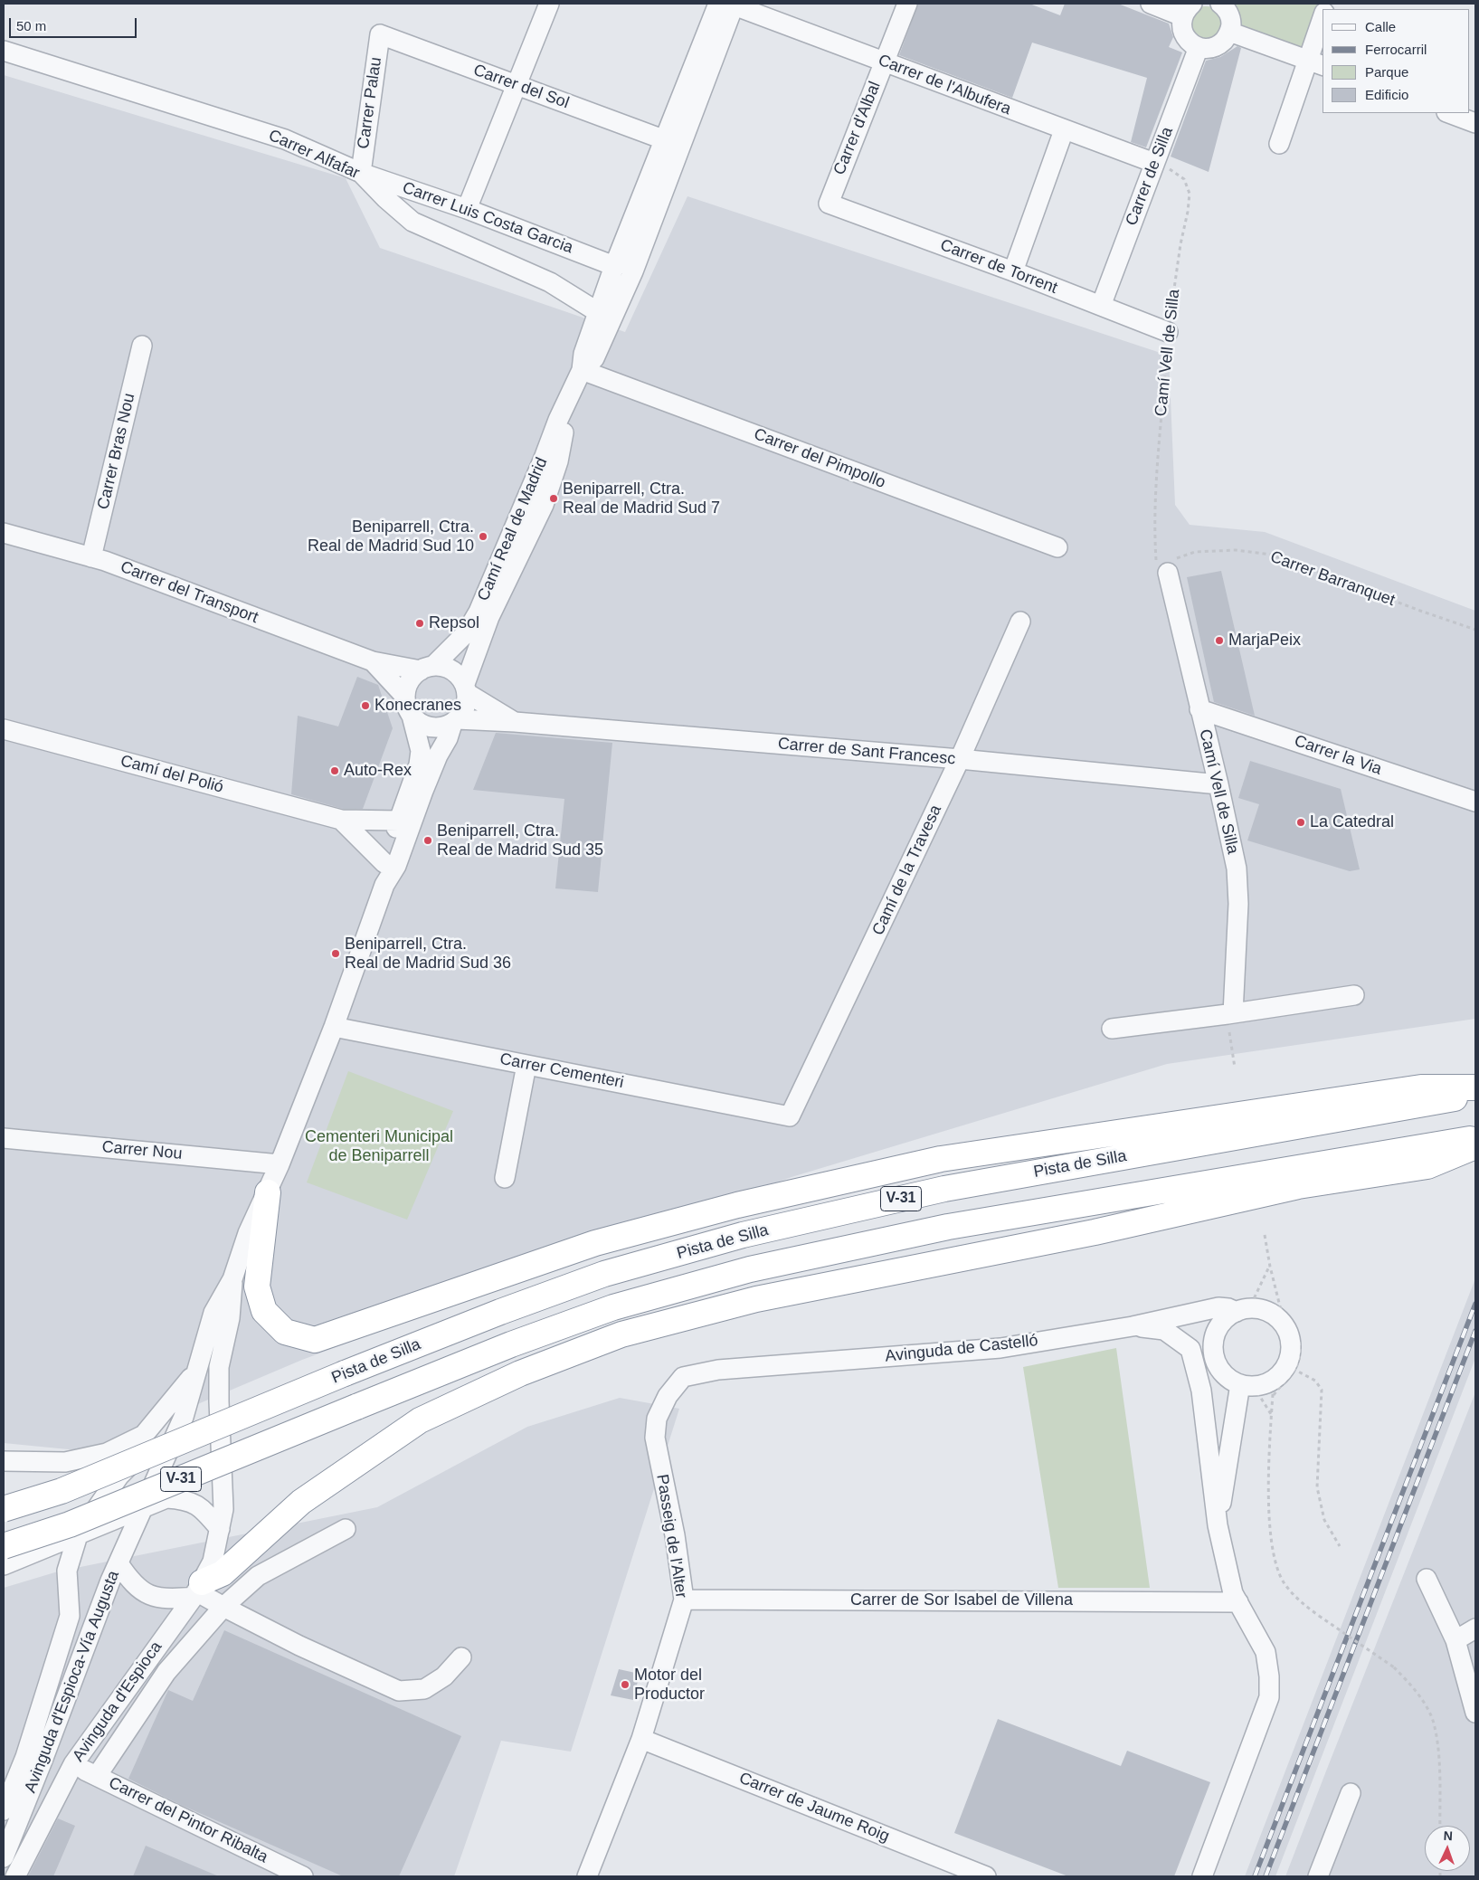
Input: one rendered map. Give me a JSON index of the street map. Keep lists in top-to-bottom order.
{
  "streets": {
    "highway": ["Pista de Silla", "V-31"],
    "street": [
      "Carrer de l'Albufera",
      "Carrer del Sol",
      "Carrer Palau",
      "Carrer d'Albal",
      "Carrer Alfafar",
      "Carrer de Silla",
      "Carrer Luis Costa Garcia",
      "Carrer de Torrent",
      "Camí Vell de Silla",
      "Carrer Bras Nou",
      "Carrer del Pimpollo",
      "Camí Real de Madrid",
      "Carrer del Transport",
      "Carrer de Sant Francesc",
      "Carrer la Via",
      "Camí del Polió",
      "Camí de la Travesa",
      "Carrer Cementeri",
      "Carrer Nou",
      "Avinguda de Castelló",
      "Passeig de l'Alter",
      "Carrer de Sor Isabel de Villena",
      "Avinguda d'Espioca-Vía Augusta",
      "Avinguda d'Espioca",
      "Carrer de Jaume Roig",
      "Carrer del Pintor Ribalta"
    ],
    "path": ["Carrer Barranquet"]
  },
  "crossings": [
    ["Carrer de l'Albufera", "Carrer d'Albal"],
    ["Carrer de l'Albufera", "Carrer de Silla"],
    ["Carrer de l'Albufera", "Camí Vell de Silla"],
    ["Carrer del Sol", "Carrer Palau"],
    ["Carrer Palau", "Carrer Alfafar"],
    ["Carrer Palau", "Carrer Luis Costa Garcia"],
    ["Carrer d'Albal", "Carrer de Torrent"],
    ["Carrer Alfafar", "Carrer Luis Costa Garcia"],
    ["Carrer Alfafar", "Camí Real de Madrid"],
    ["Carrer de Silla", "Carrer de Torrent"],
    ["Carrer de Silla", "Camí Vell de Silla"],
    ["Carrer de Torrent", "Camí Vell de Silla"],
    ["Camí Vell de Silla", "Carrer Barranquet"],
    ["Camí Vell de Silla", "Carrer de Sant Francesc"],
    ["Camí Vell de Silla", "Carrer la Via"],
    ["Carrer Bras Nou", "Carrer del Transport"],
    ["Carrer del Pimpollo", "Camí Real de Madrid"],
    ["Camí Real de Madrid", "Carrer del Transport"],
    ["Camí Real de Madrid", "Carrer de Sant Francesc"],
    ["Carrer del Transport", "Carrer de Sant Francesc"],
    ["Carrer de Sant Francesc", "Camí de la Travesa"],
    ["Camí de la Travesa", "Carrer Cementeri"],
    ["Avinguda de Castelló", "Passeig de l'Alter"],
    ["Passeig de l'Alter", "Carrer de Sor Isabel de Villena"],
    ["Passeig de l'Alter", "Carrer de Jaume Roig"],
    ["Avinguda d'Espioca-Vía Augusta", "Avinguda d'Espioca"],
    ["Avinguda d'Espioca", "Carrer del Pintor Ribalta"]
  ],
  "parks": ["Cementeri Municipal de Beniparrell"],
  "places": [
    "Beniparrell, Ctra. Real de Madrid Sud 7",
    "Beniparrell, Ctra. Real de Madrid Sud 10",
    "Repsol",
    "MarjaPeix",
    "Konecranes",
    "Auto-Rex",
    "La Catedral",
    "Beniparrell, Ctra. Real de Madrid Sud 35",
    "Beniparrell, Ctra. Real de Madrid Sud 36",
    "Motor del Productor"
  ],
  "legend": [
    "Calle",
    "Ferrocarril",
    "Parque",
    "Edificio"
  ],
  "scale_bar": "50 m",
  "north": "top"
}
